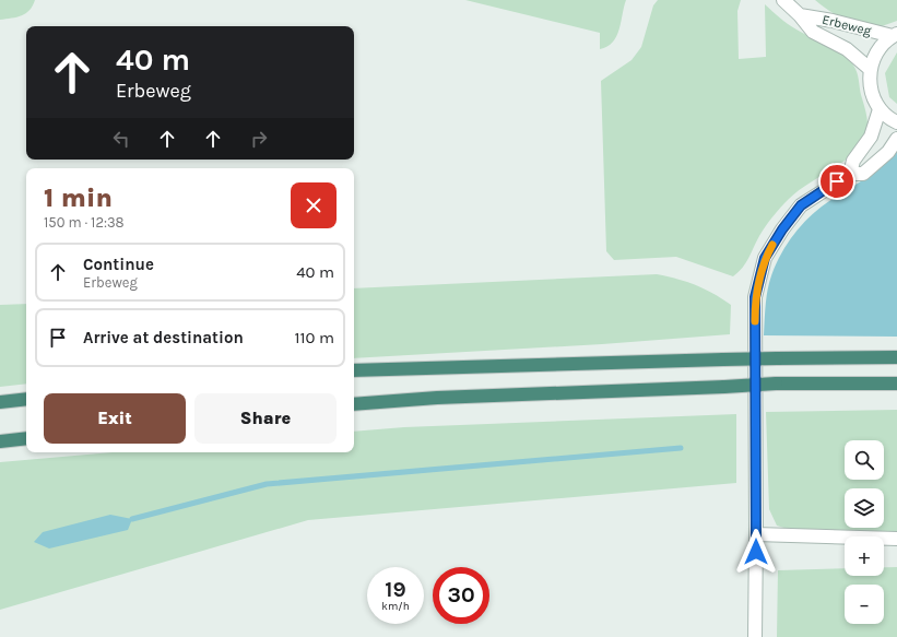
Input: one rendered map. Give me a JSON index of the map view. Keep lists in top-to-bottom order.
{
  "streets": {
    "street": ["Erbeweg"]
  },
  "page": {
    "turn": ["40 m", "Erbeweg"],
    "heading": ["1 min", "150 m · 12:38"],
    "list": [
      {
        "name": "Continue",
        "note": "Erbeweg",
        "value": "40 m"
      },
      {
        "name": "Arrive at destination",
        "value": "110 m"
      }
    ],
    "buttons": ["Exit", "Share"],
    "map_buttons": ["+", "−"],
    "speed": "19 km/h",
    "limit": "30"
  }
}
